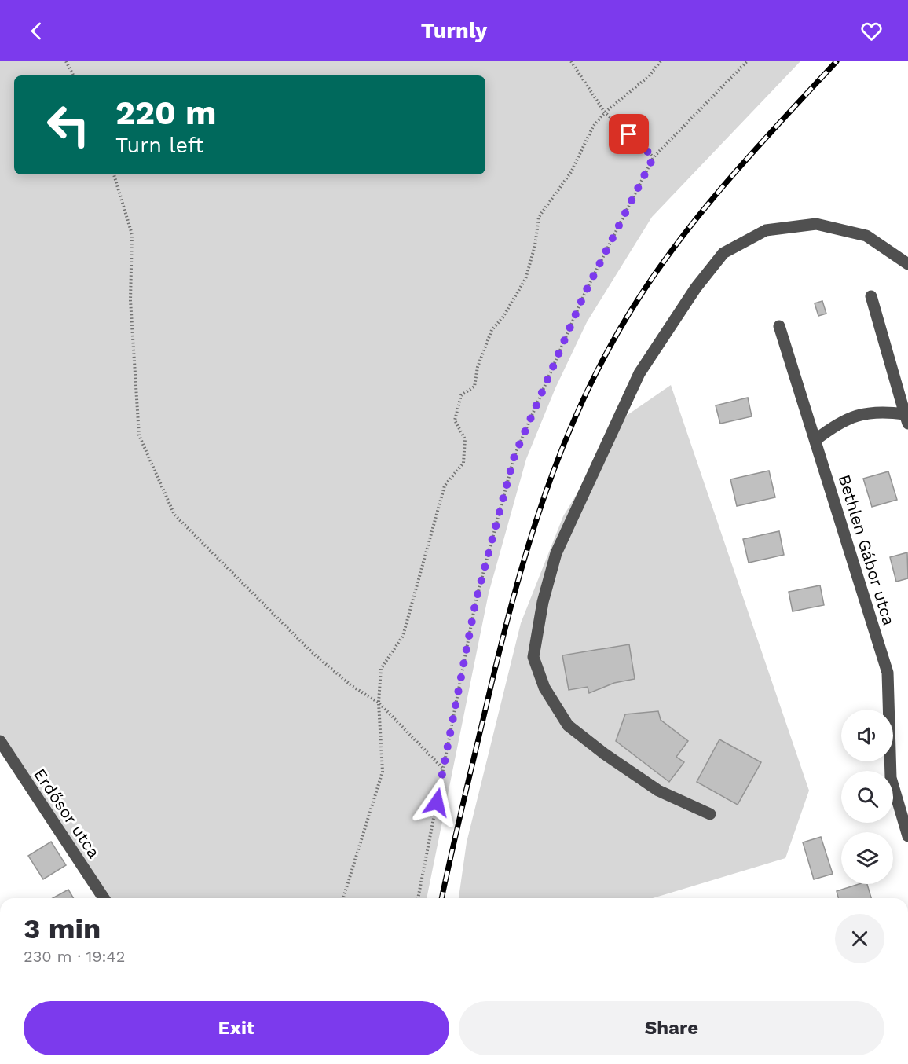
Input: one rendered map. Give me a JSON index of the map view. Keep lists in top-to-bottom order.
{
  "streets": {
    "street": ["Bethlen Gábor utca", "Erdősor utca"]
  },
  "page": {
    "header": "Turnly",
    "turn": ["220 m", "Turn left"],
    "heading": ["3 min", "230 m · 19:42"],
    "buttons": ["Exit", "Share"]
  }
}
